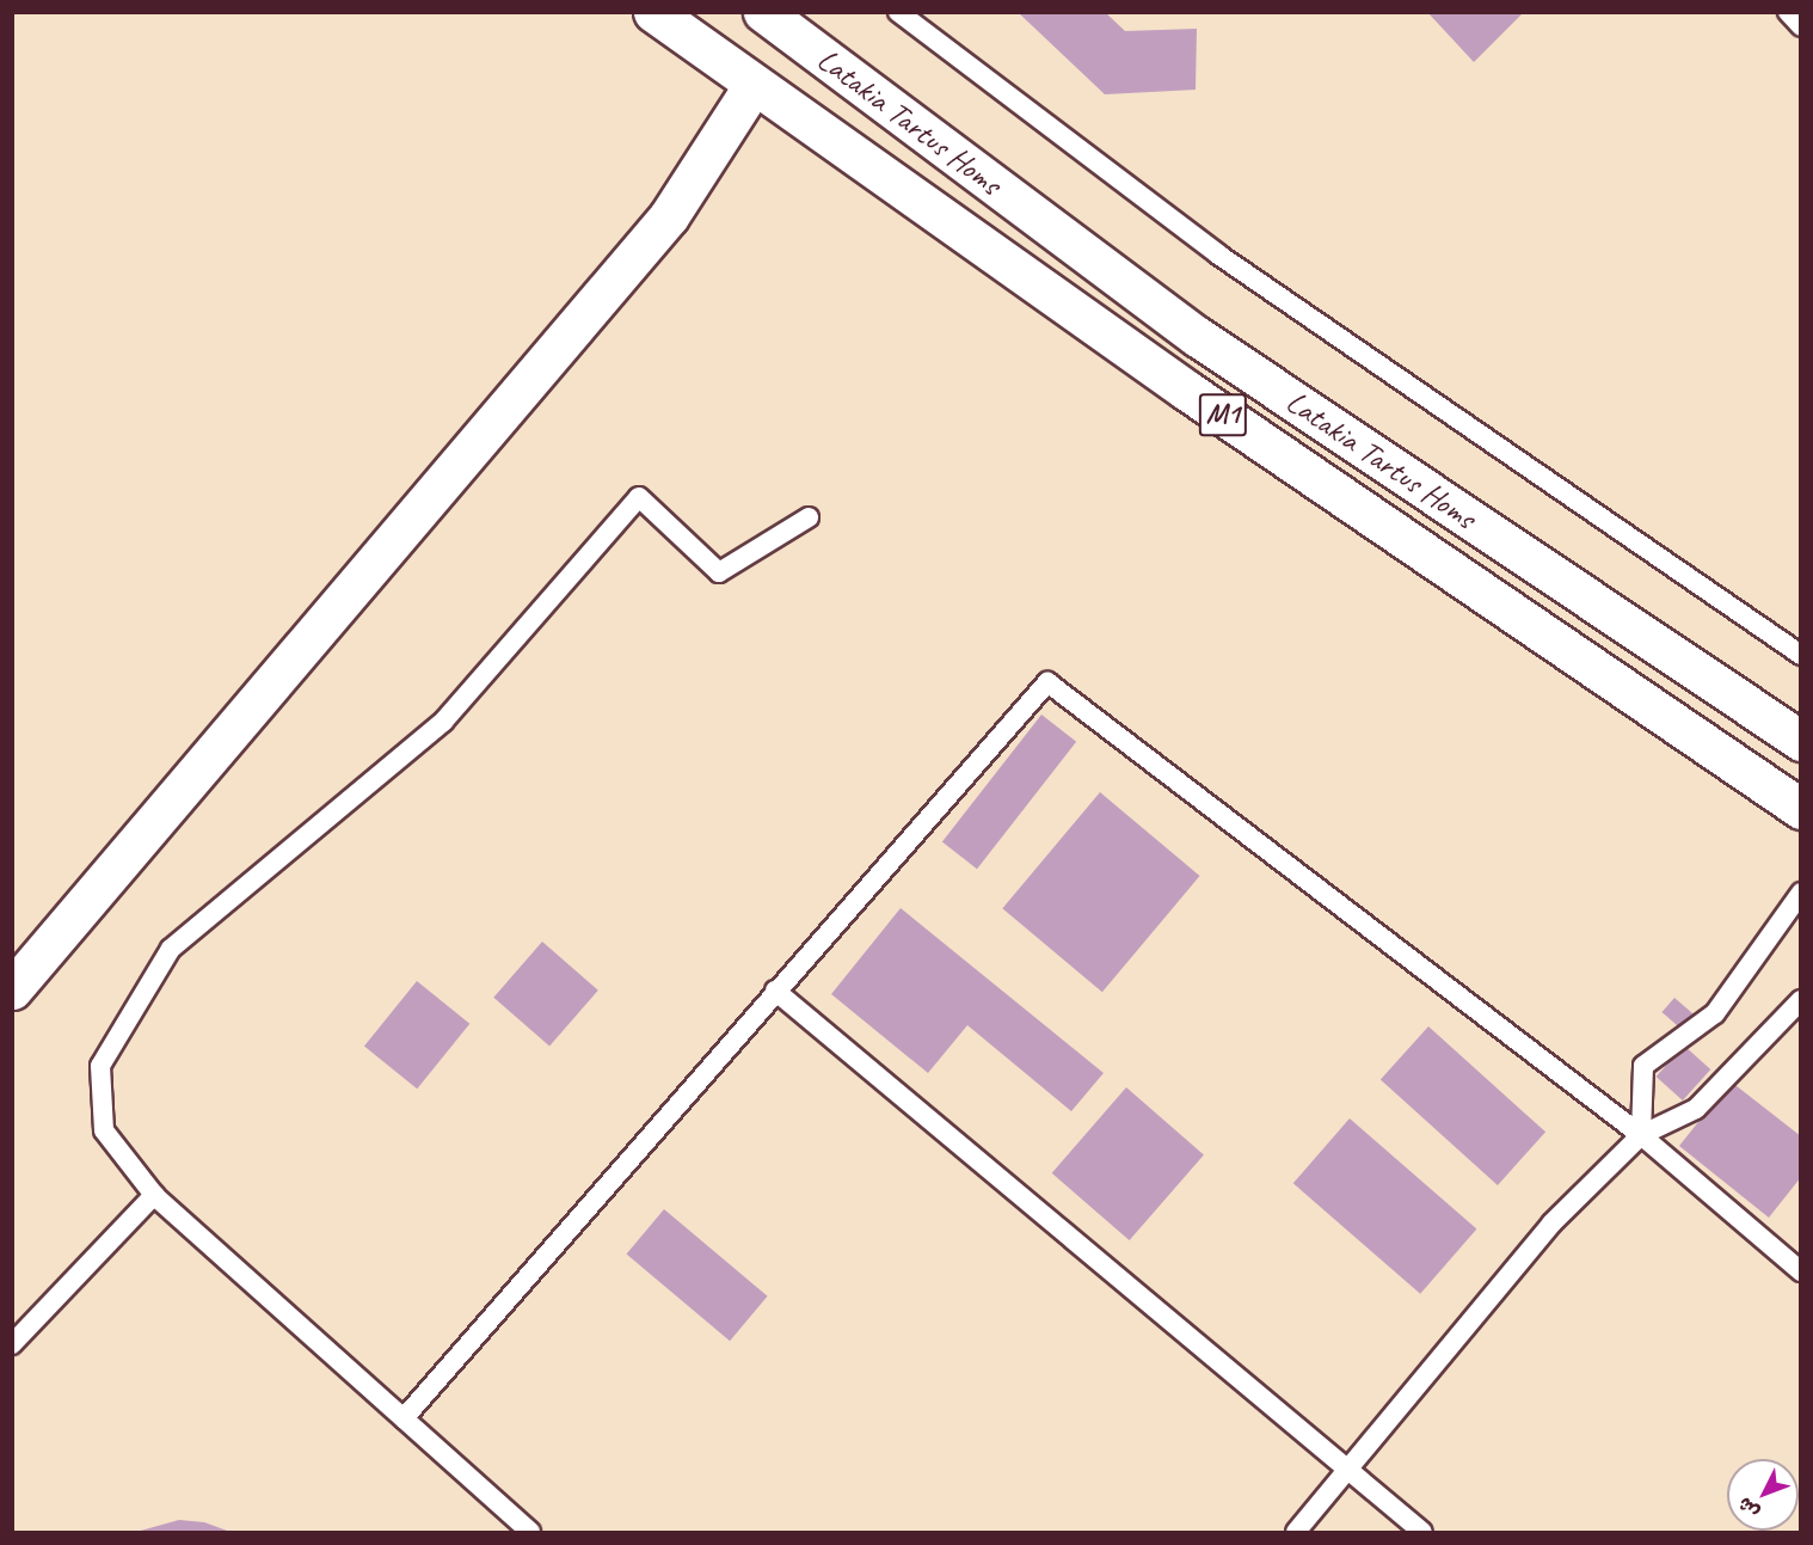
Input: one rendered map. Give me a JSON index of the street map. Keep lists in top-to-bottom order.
{
  "streets": {
    "main road": ["Latakia Tartus Homs", "M1"]
  },
  "north": "bottom left"
}
